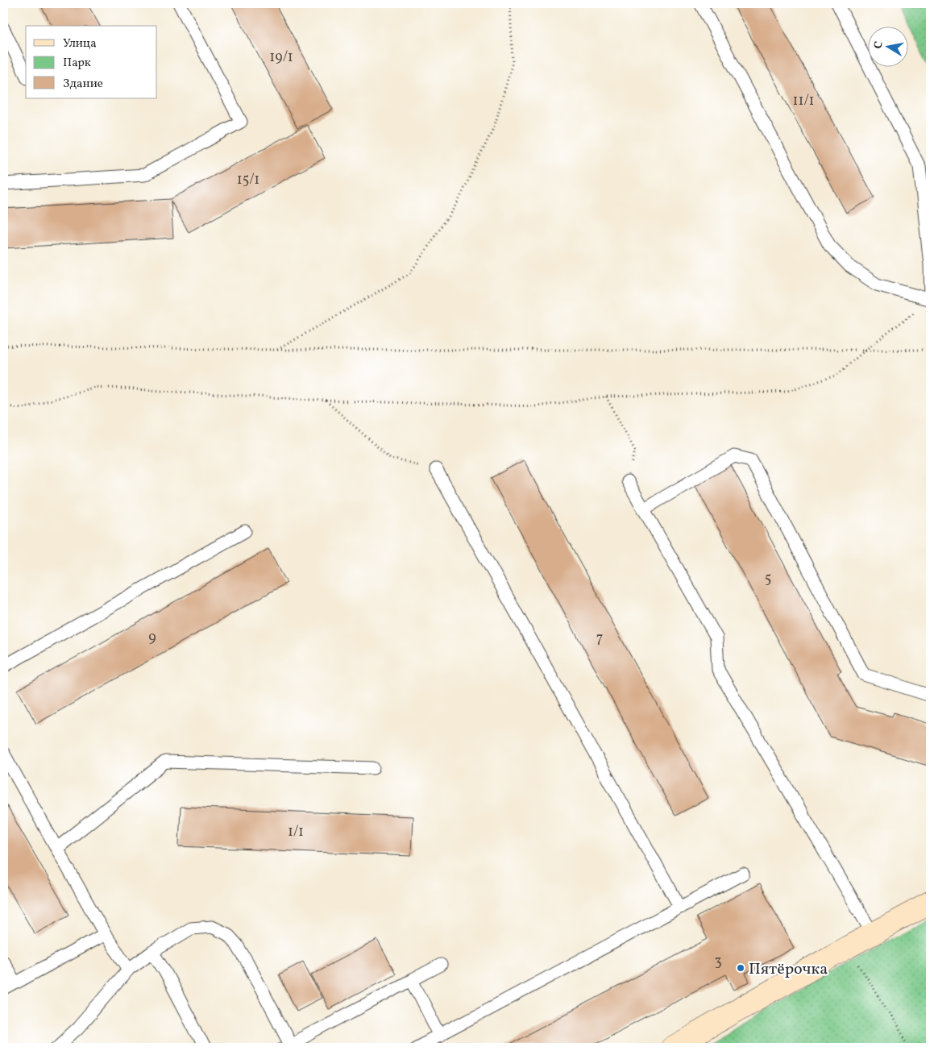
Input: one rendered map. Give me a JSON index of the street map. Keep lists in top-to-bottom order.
{
  "places": ["Пятёрочка"],
  "house_numbers": [
    "19/1",
    "11/1",
    "15/1",
    "5",
    "9",
    "7",
    "1/1",
    "3"
  ],
  "legend": ["Улица", "Парк", "Здание"],
  "north": "left"
}
